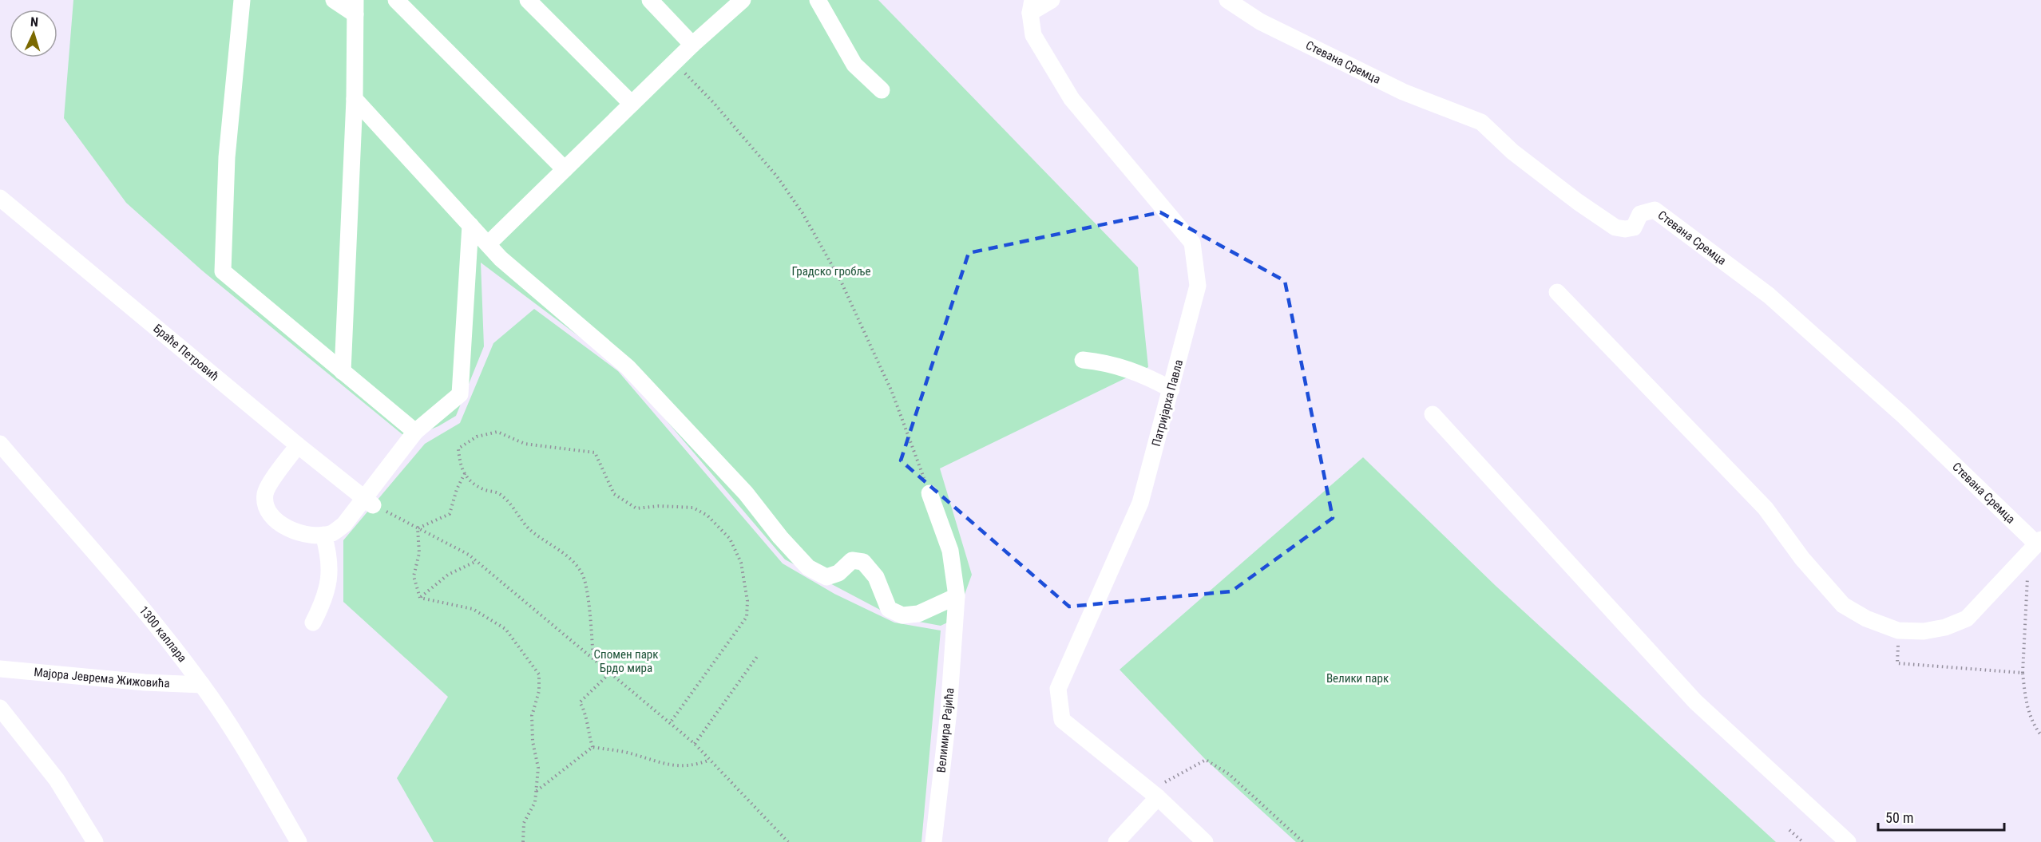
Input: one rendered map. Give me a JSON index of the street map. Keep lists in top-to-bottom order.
{
  "streets": {
    "street": [
      "Стевана Сремца",
      "Браће Петровић",
      "Патријарха Павла",
      "1300 каплара",
      "Мајора Јеврема Жижовића",
      "Велимира Рајића"
    ]
  },
  "crossings": [
    ["1300 каплара", "Мајора Јеврема Жижовића"]
  ],
  "parks": ["Градско гробље", "Спомен парк Брдо мира", "Велики парк"],
  "scale_bar": "50 m",
  "north": "top"
}
